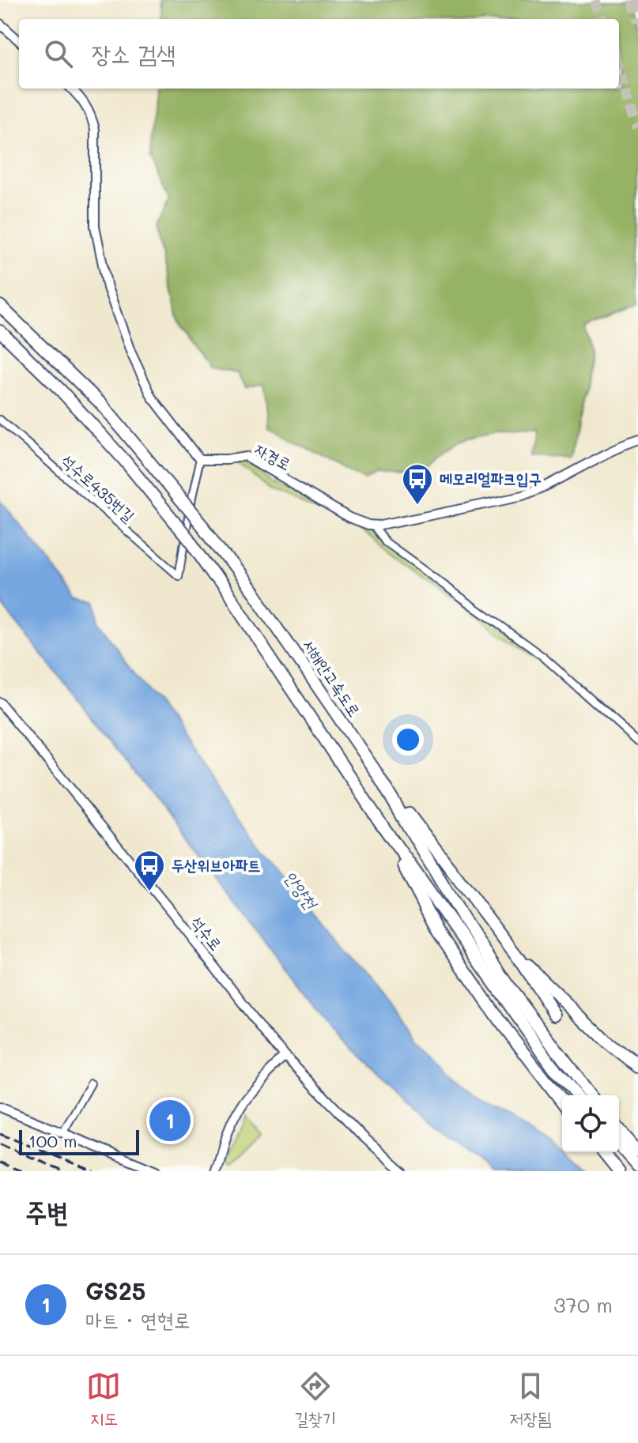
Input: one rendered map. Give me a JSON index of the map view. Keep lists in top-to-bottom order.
{
  "streets": {
    "highway": ["서해안고속도로"],
    "street": ["자경로", "석수로435번길", "석수로"]
  },
  "crossings": [
    ["자경로", "석수로435번길"]
  ],
  "water": ["안양천"],
  "places": {
    "bus stop": ["메모리얼파크입구", "두산위브아파트"]
  },
  "scale_bar": "100 m",
  "page": {
    "search": "장소 검색",
    "pins": "1",
    "scale": "100 m",
    "heading": "주변",
    "list": [
      {
        "mark": "1",
        "name": "GS25",
        "note": "마트 · 연현로",
        "value": "370 m"
      }
    ],
    "nav": ["지도", "길찾기", "저장됨"]
  }
}
